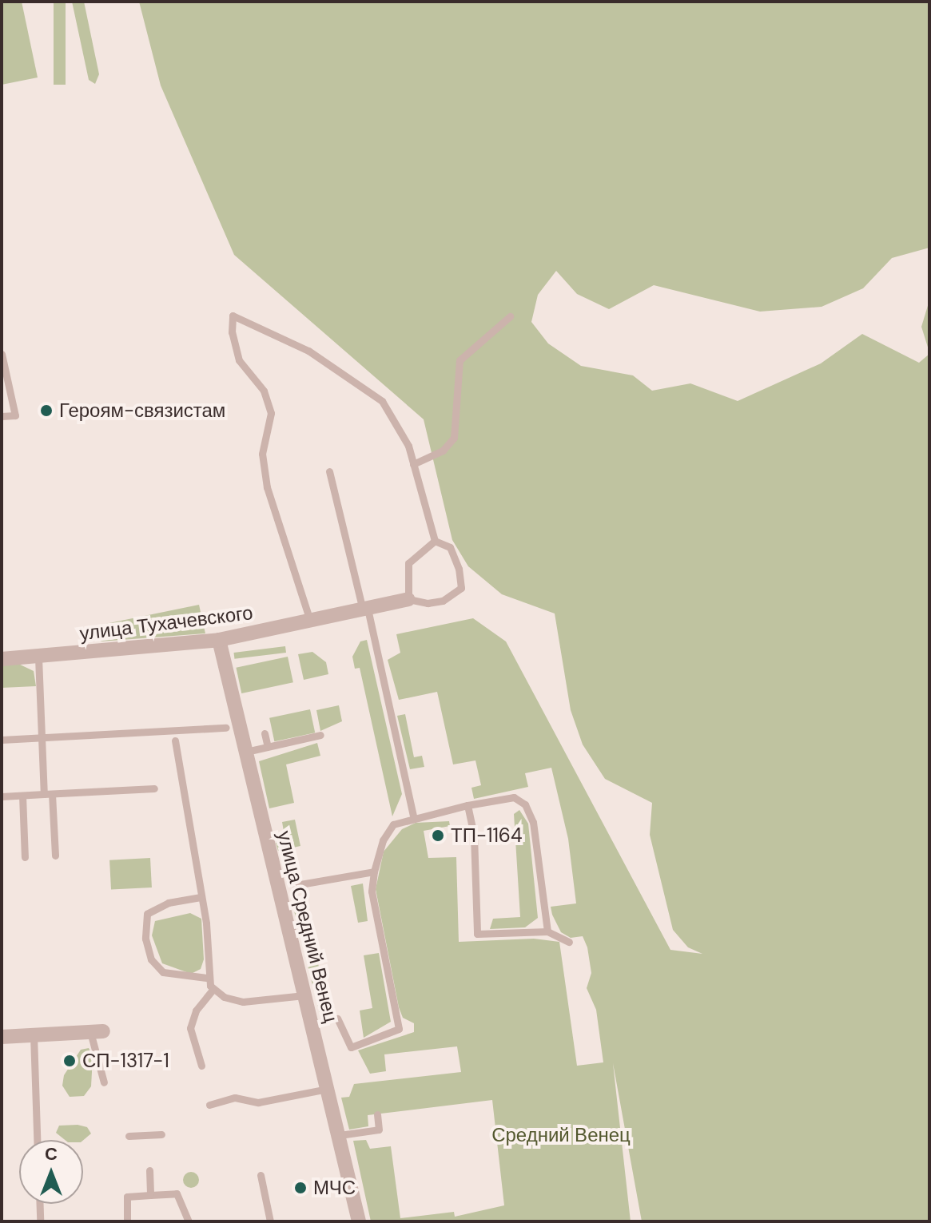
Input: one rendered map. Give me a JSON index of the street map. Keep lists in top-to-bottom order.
{
  "streets": {
    "street": ["улица Тухачевского", "улица Средний Венец"]
  },
  "crossings": [
    ["улица Тухачевского", "улица Средний Венец"]
  ],
  "parks": ["Средний Венец"],
  "places": [
    "Героям-связистам",
    "ТП-1164",
    "СП-1317-1",
    "МЧС"
  ],
  "north": "top"
}
